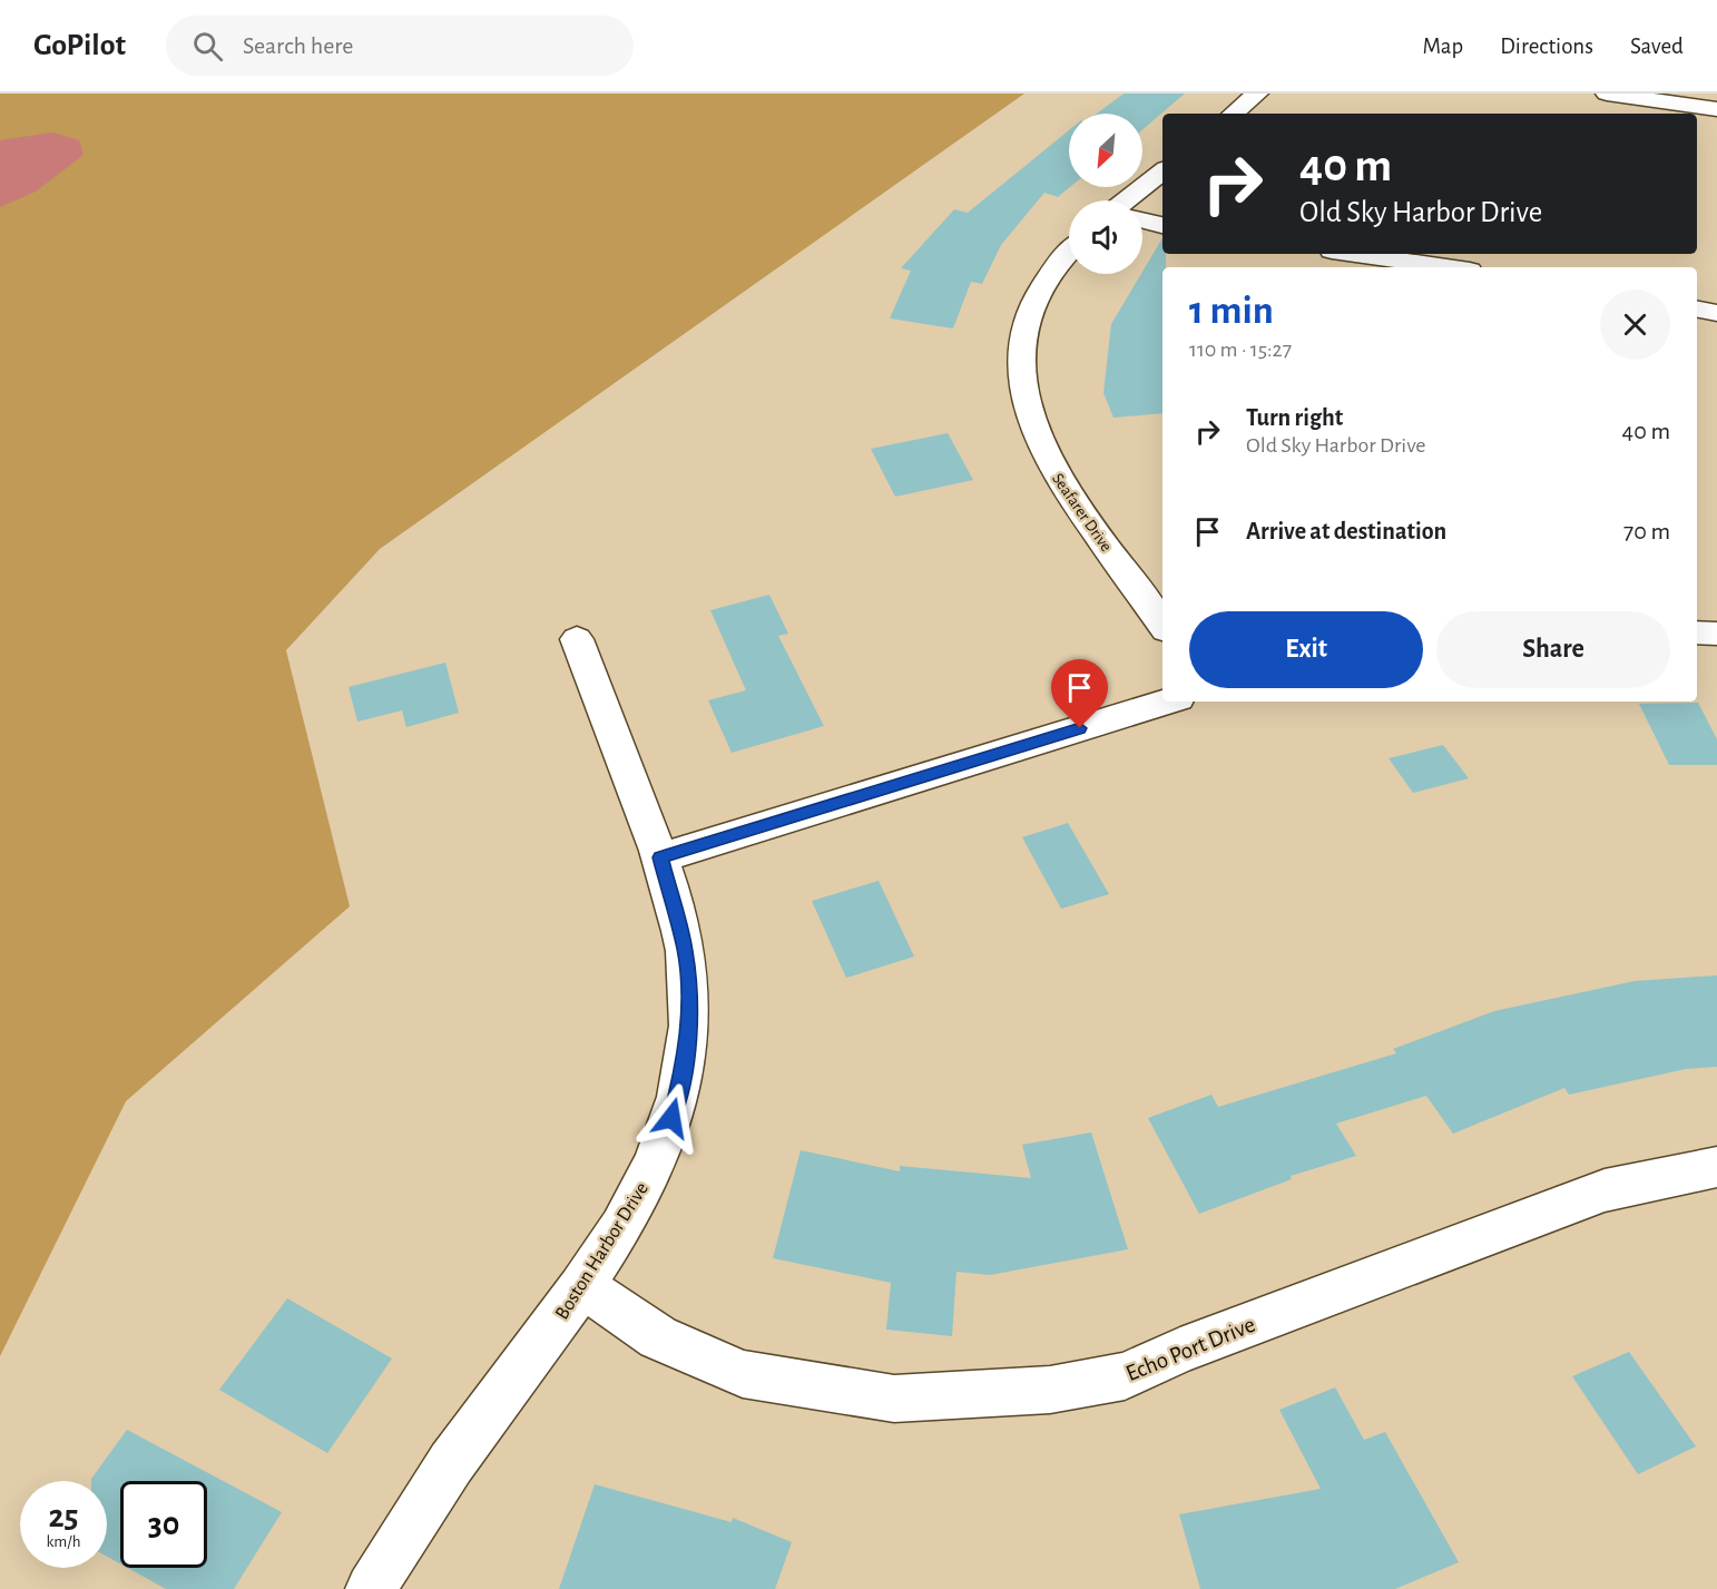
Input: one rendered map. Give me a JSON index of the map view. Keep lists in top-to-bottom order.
{
  "streets": {
    "street": ["Seafarer Drive", "Boston Harbor Drive", "Echo Port Drive"]
  },
  "crossings": [
    ["Boston Harbor Drive", "Echo Port Drive"]
  ],
  "north": "bottom left",
  "page": {
    "header": "GoPilot",
    "search": "Search here",
    "nav": ["Map", "Directions", "Saved"],
    "turn": ["40 m", "Old Sky Harbor Drive"],
    "heading": ["1 min", "110 m · 15:27"],
    "list": [
      {
        "name": "Turn right",
        "note": "Old Sky Harbor Drive",
        "value": "40 m"
      },
      {
        "name": "Arrive at destination",
        "value": "70 m"
      }
    ],
    "buttons": ["Exit", "Share"],
    "speed": "25 km/h",
    "limit": "30"
  }
}
